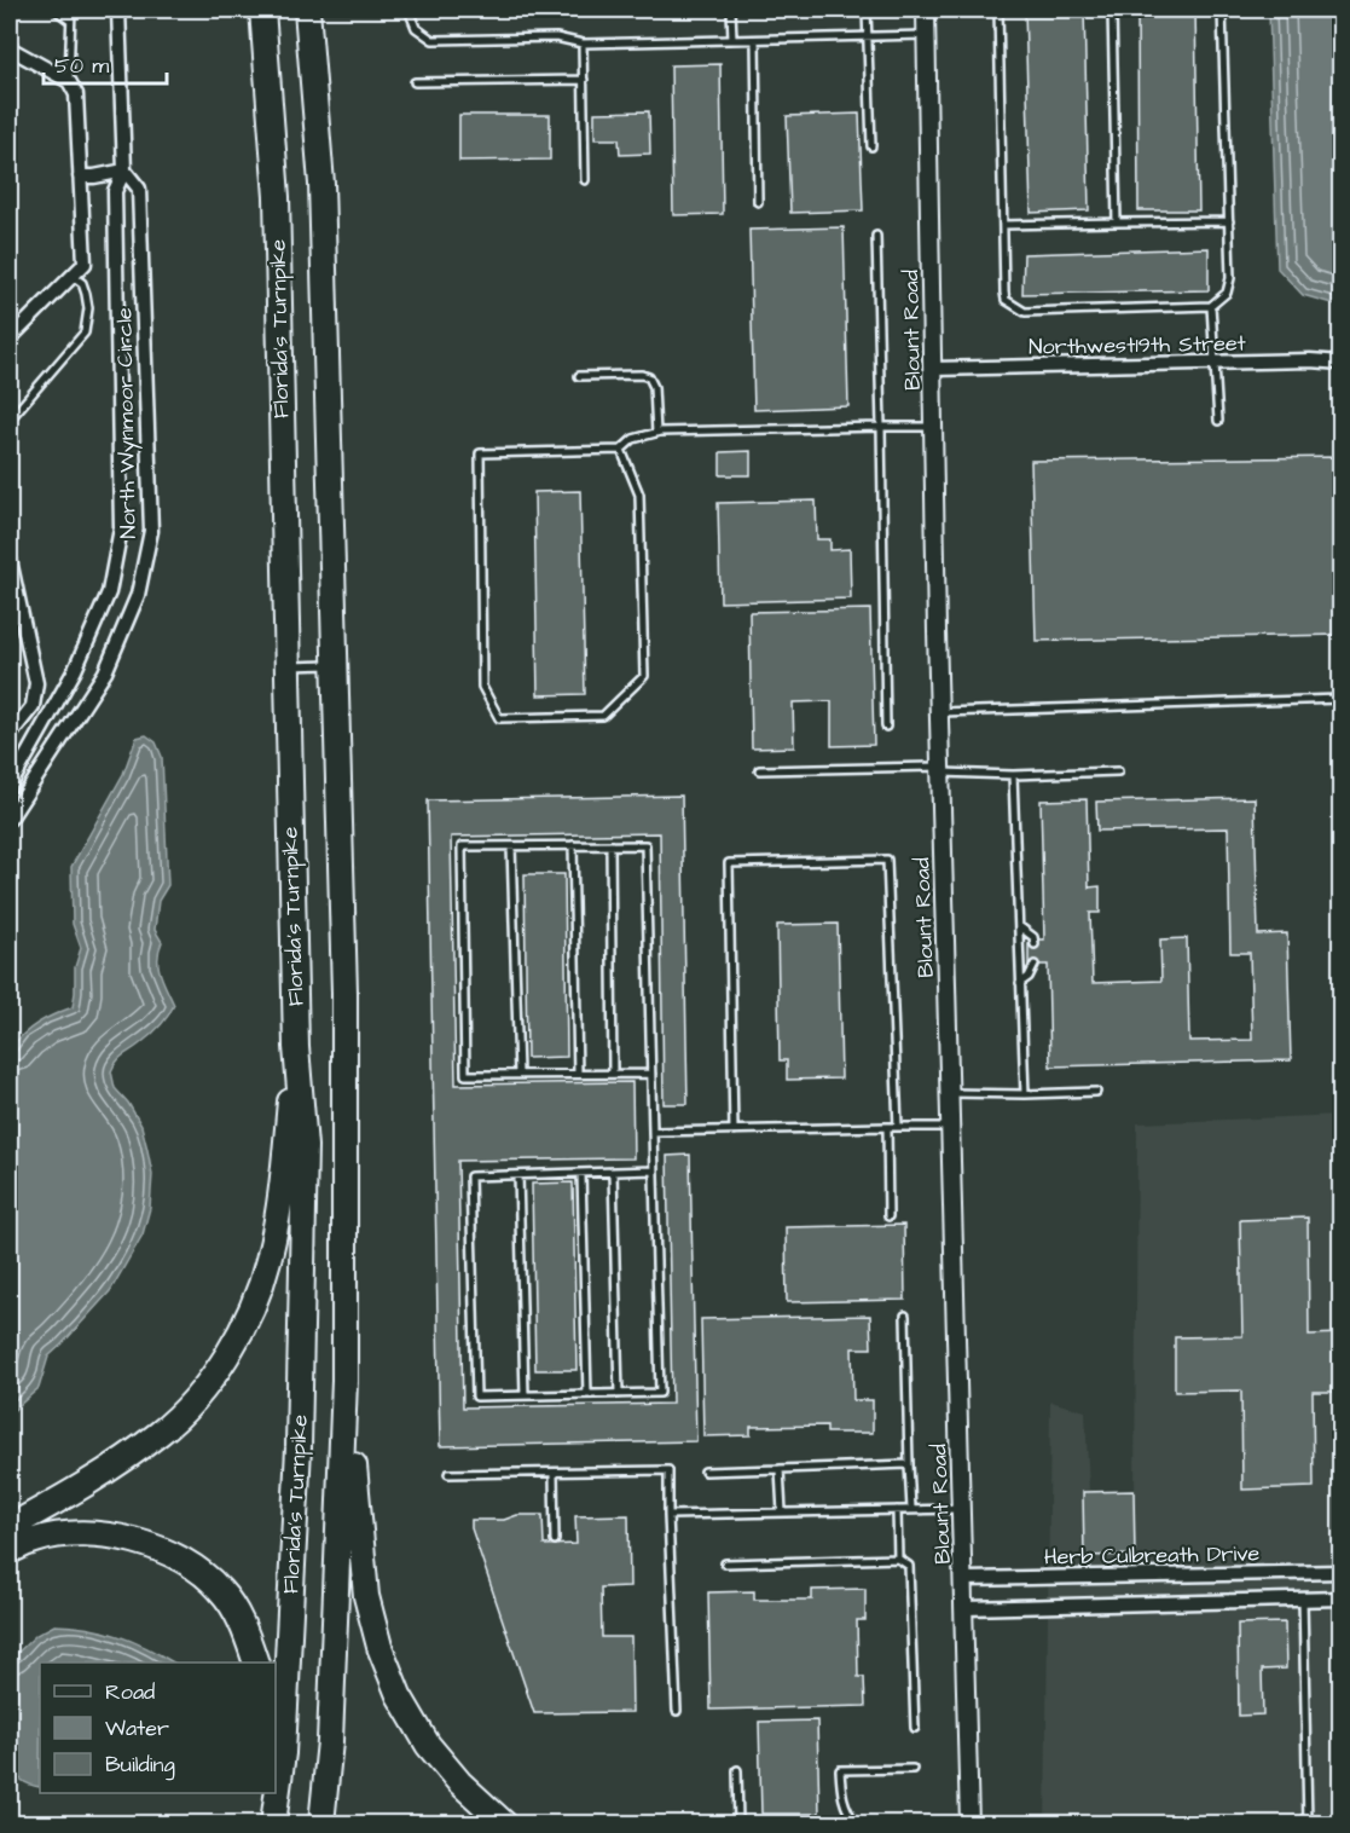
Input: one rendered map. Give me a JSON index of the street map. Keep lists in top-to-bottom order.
{
  "streets": {
    "highway": ["Florida's Turnpike"],
    "street": [
      "Blount Road",
      "Northwest19th Street",
      "North Wynmoor Circle",
      "Herb Culbreath Drive"
    ]
  },
  "crossings": [
    ["Blount Road", "Northwest19th Street"],
    ["Blount Road", "Herb Culbreath Drive"]
  ],
  "legend": ["Road", "Water", "Building"],
  "scale_bar": "50 m"
}
